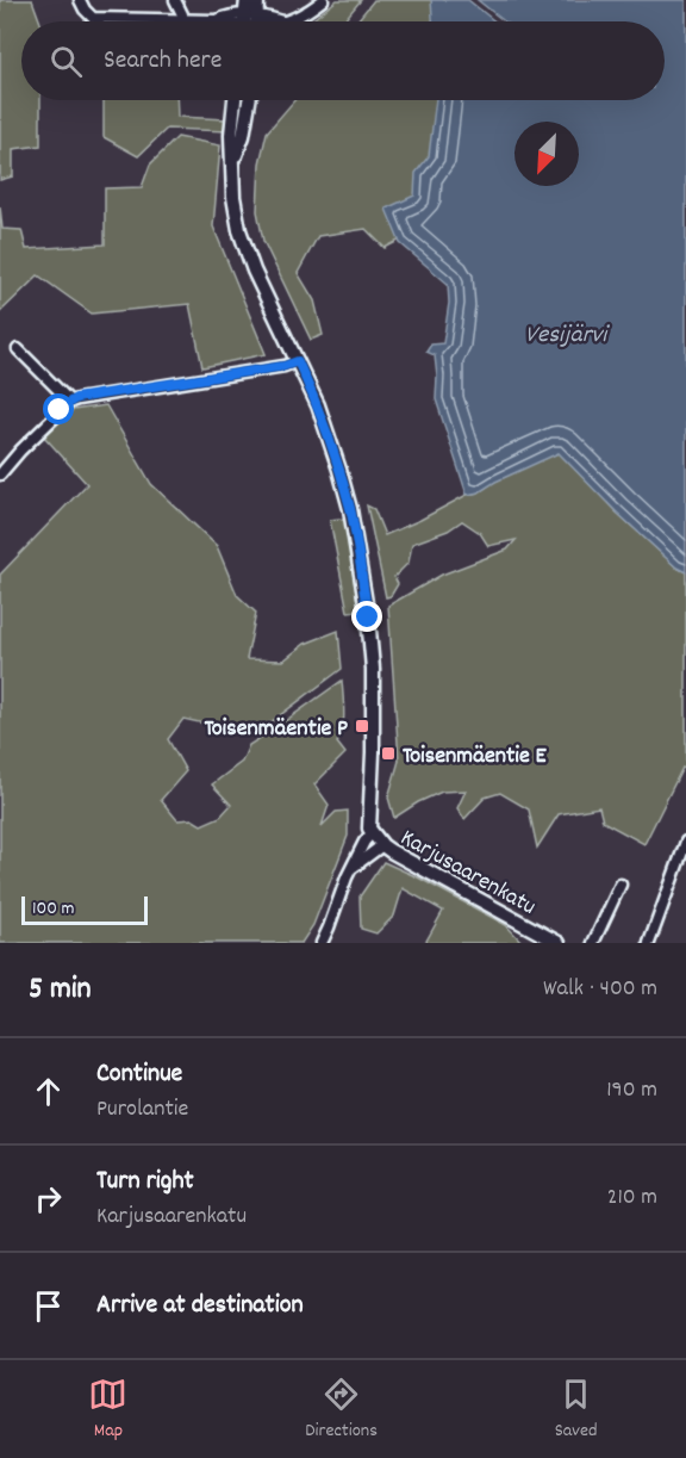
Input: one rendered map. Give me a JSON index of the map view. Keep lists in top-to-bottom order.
{
  "streets": {
    "street": ["Karjusaarenkatu"]
  },
  "water": ["Vesijärvi"],
  "places": {
    "transit": ["Toisenmäentie P", "Toisenmäentie E"]
  },
  "scale_bar": "100 m",
  "north": "bottom left",
  "page": {
    "search": "Search here",
    "scale": "100 m",
    "heading": ["5 min", "Walk · 400 m"],
    "list": [
      ["Continue", "Purolantie", "190 m"],
      ["Turn right", "Karjusaarenkatu", "210 m"],
      "Arrive at destination"
    ],
    "nav": ["Map", "Directions", "Saved"]
  }
}
